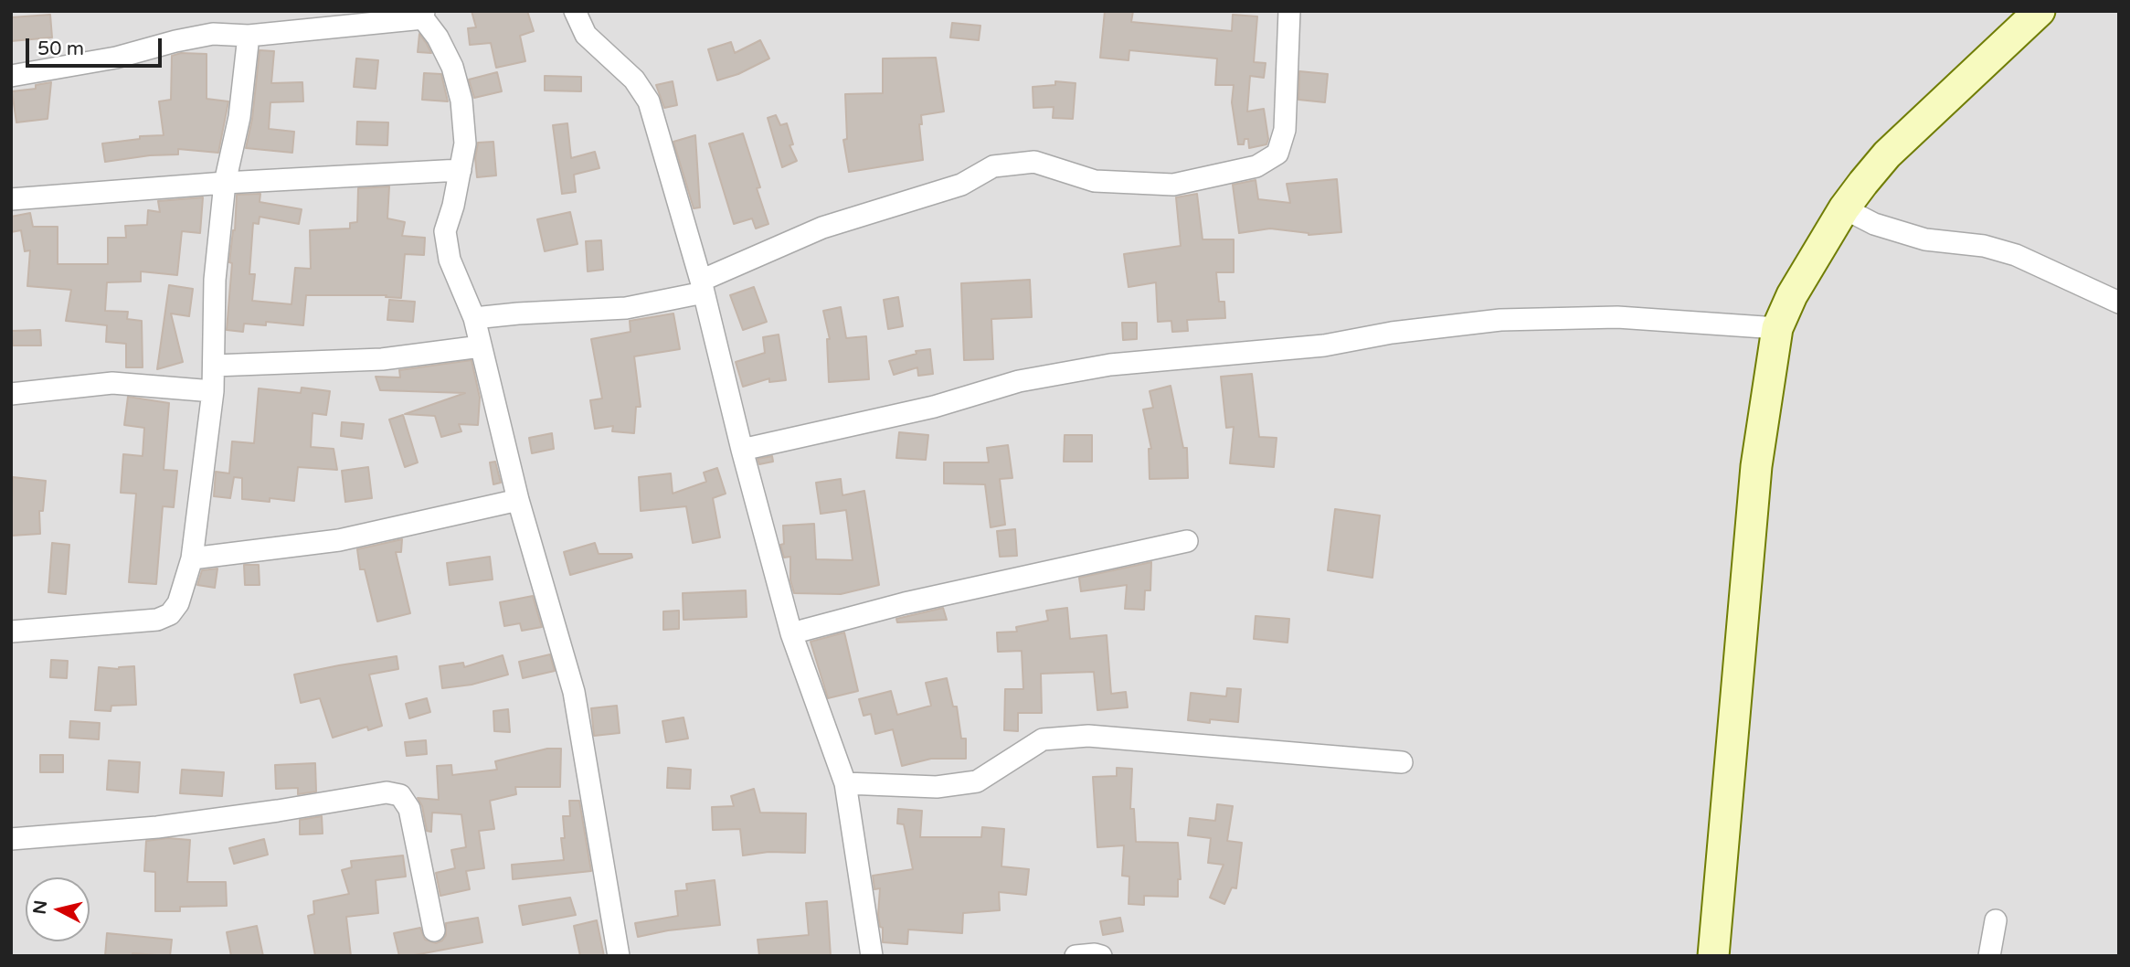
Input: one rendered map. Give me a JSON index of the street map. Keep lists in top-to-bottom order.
{
  "scale_bar": "50 m",
  "north": "left"
}
